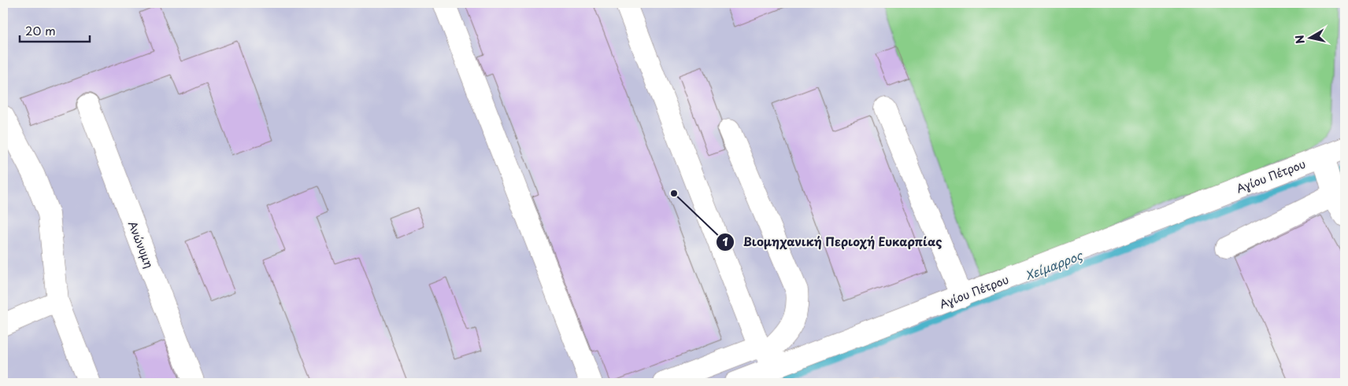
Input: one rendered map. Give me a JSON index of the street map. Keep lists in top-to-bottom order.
{
  "streets": {
    "street": ["Αγίου Πέτρου", "Ανώνυμη"]
  },
  "water": ["Χείμαρρος"],
  "places": ["Βιομηχανική Περιοχή Ευκαρπίας"],
  "scale_bar": "20 m",
  "north": "left"
}
